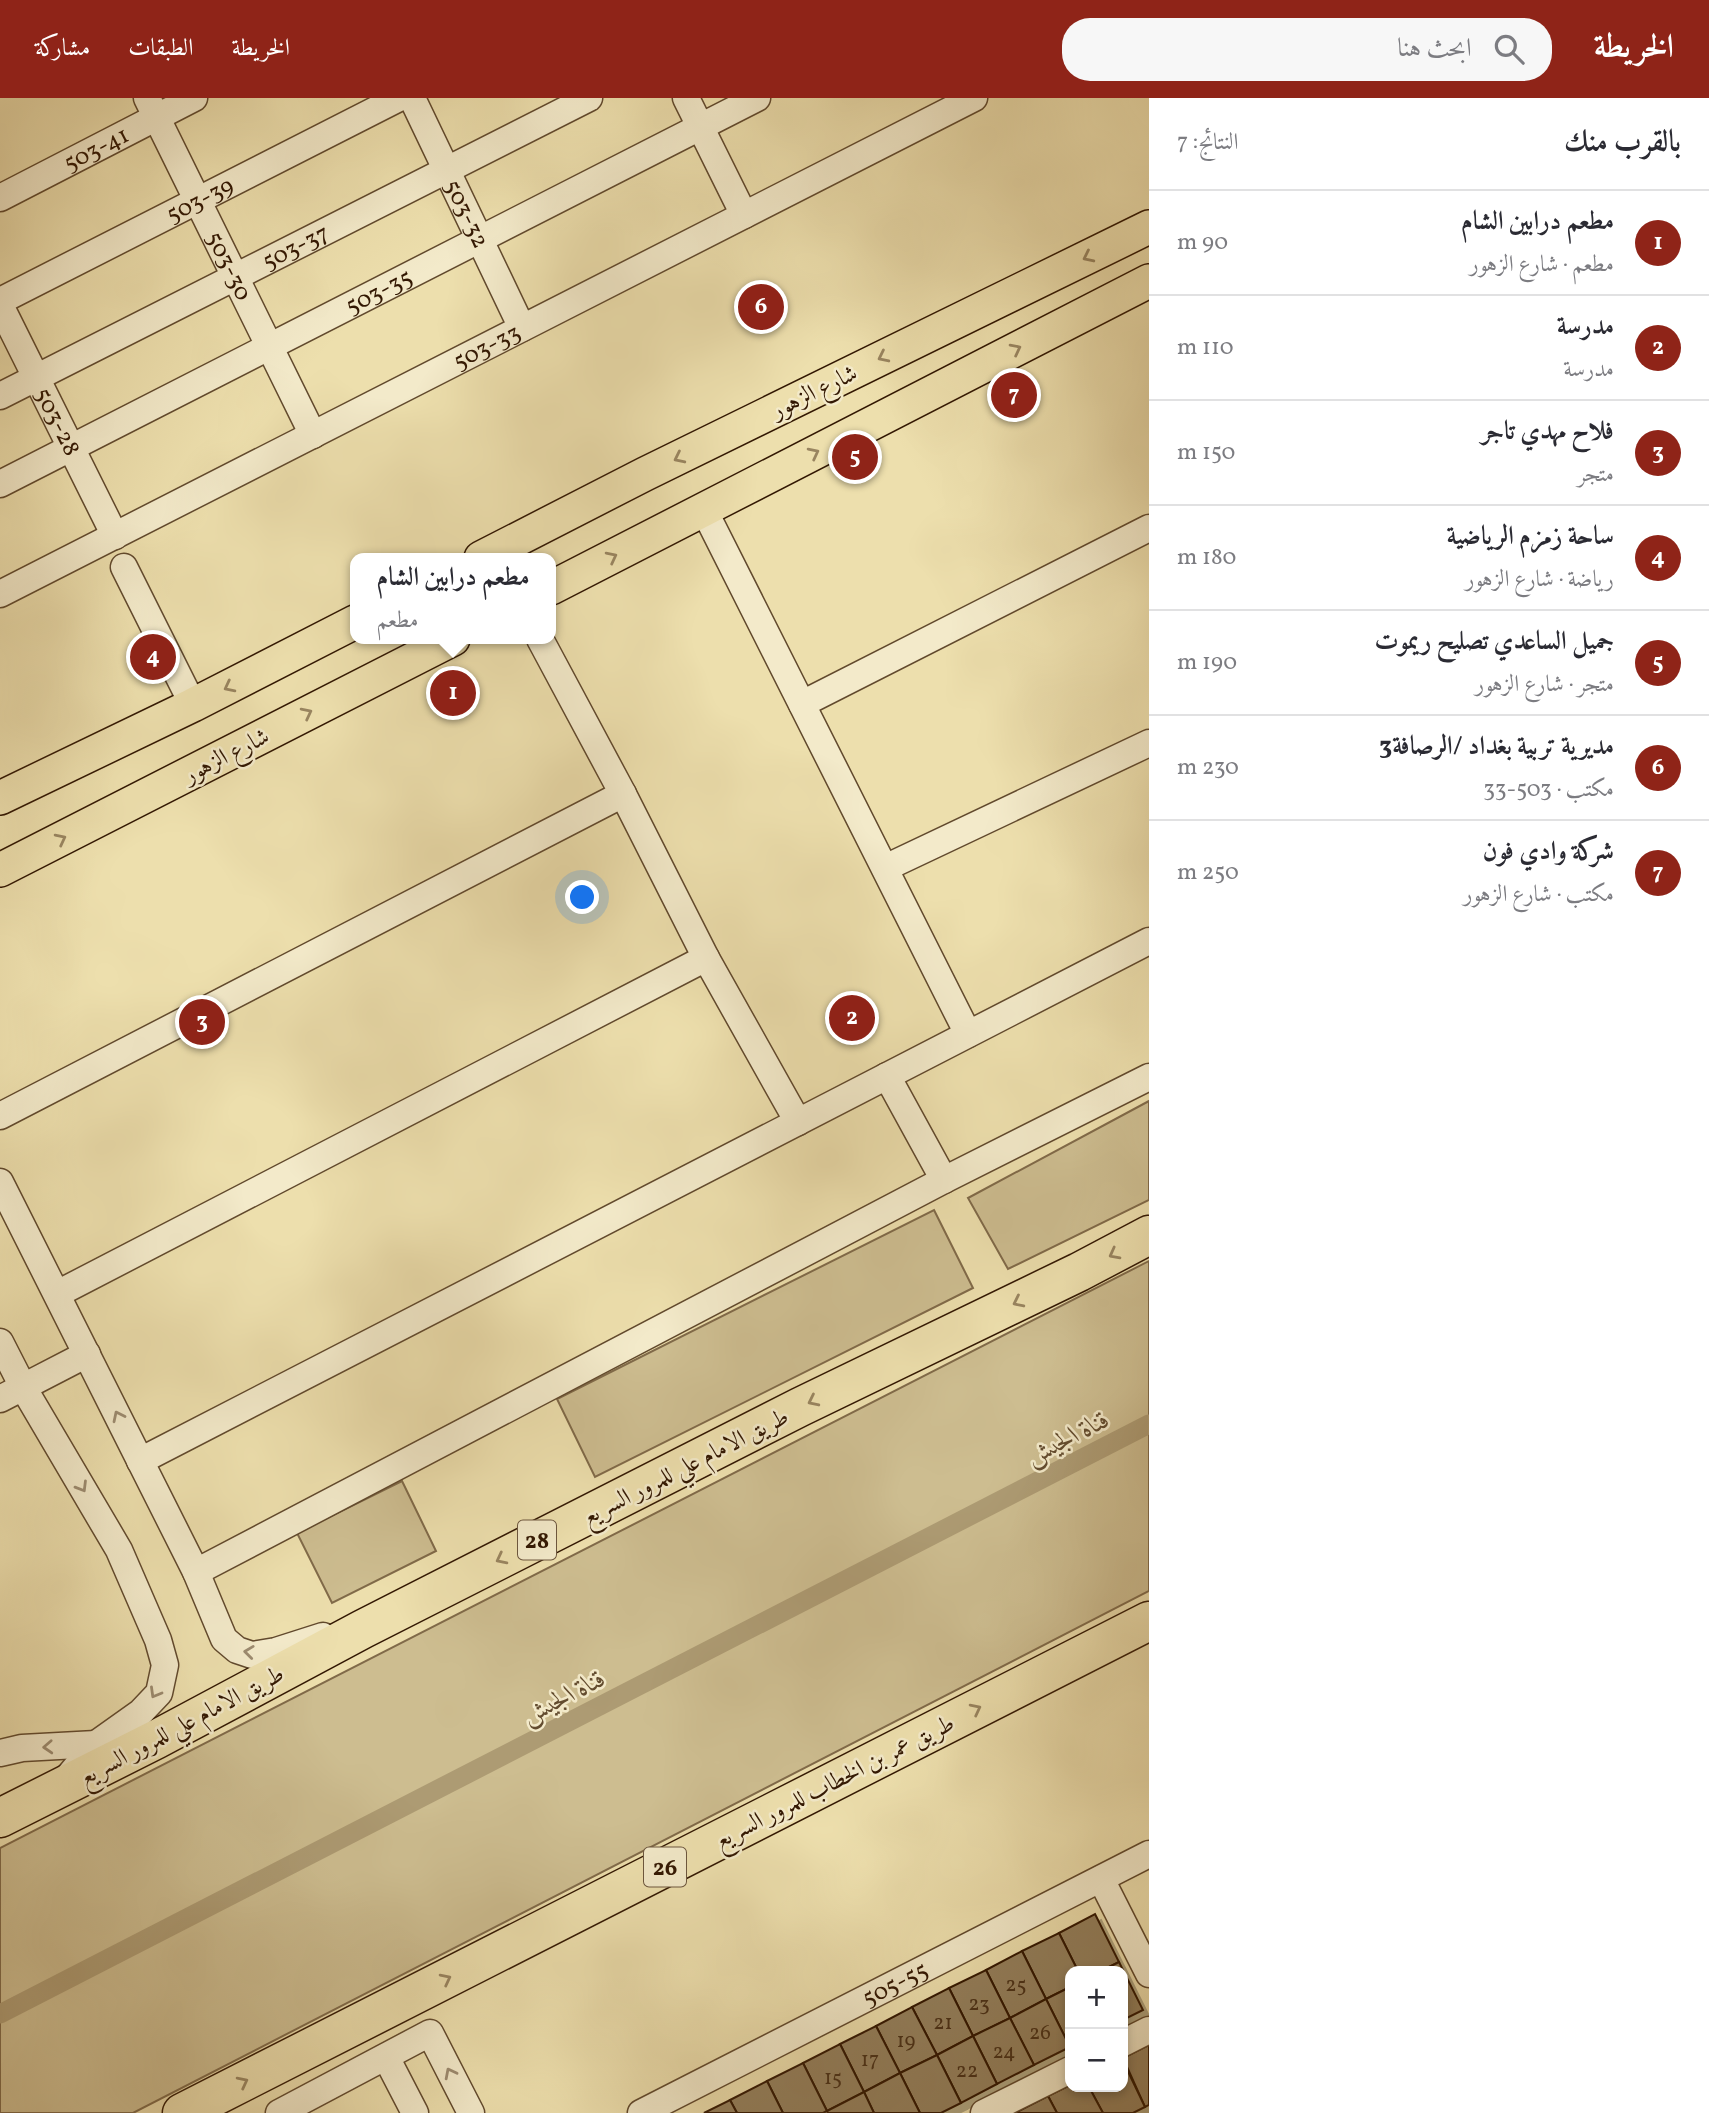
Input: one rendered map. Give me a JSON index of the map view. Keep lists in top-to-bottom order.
{
  "streets": {
    "highway": [
      "طريق الامام علي للمرور السريع",
      "28",
      "طريق عمر بن الخطاب للمرور السريع",
      "26"
    ],
    "main road": ["شارع الزهور"],
    "street": [
      "503-41",
      "503-39",
      "503-32",
      "503-37",
      "503-30",
      "503-35",
      "503-33",
      "503-28",
      "505-55"
    ]
  },
  "crossings": [
    ["503-41", "503-30"],
    ["503-39", "503-30"],
    ["503-39", "503-28"],
    ["503-32", "503-37"],
    ["503-32", "503-35"],
    ["503-32", "503-33"],
    ["503-37", "503-30"],
    ["503-37", "503-28"],
    ["503-30", "503-35"],
    ["503-30", "503-33"],
    ["503-35", "503-28"],
    ["503-33", "503-28"]
  ],
  "one_way": ["طريق الامام علي للمرور السريع", "طريق عمر بن الخطاب للمرور السريع"],
  "water": ["قناة الجيش"],
  "house_numbers": [
    "25",
    "23",
    "21",
    "26",
    "19",
    "24",
    "17",
    "22",
    "15"
  ],
  "page": {
    "header": "الخريطة",
    "search": "ابحث هنا",
    "nav": ["الخريطة", "الطبقات", "مشاركة"],
    "heading": ["بالقرب منك", "النتائج: 7"],
    "list": [
      {
        "mark": "1",
        "name": "مطعم درابين الشام",
        "note": "مطعم · شارع الزهور",
        "value": "90 m"
      },
      {
        "mark": "2",
        "name": "مدرسة",
        "note": "مدرسة",
        "value": "110 m"
      },
      {
        "mark": "3",
        "name": "فلاح مهدي تاجر",
        "note": "متجر",
        "value": "150 m"
      },
      {
        "mark": "4",
        "name": "ساحة زمزم الرياضية",
        "note": "رياضة · شارع الزهور",
        "value": "180 m"
      },
      {
        "mark": "5",
        "name": "جميل الساعدي تصليح ريموت",
        "note": "متجر · شارع الزهور",
        "value": "190 m"
      },
      {
        "mark": "6",
        "name": "مديرية تربية بغداد /الرصافة3",
        "note": "مكتب · 503-33",
        "value": "230 m"
      },
      {
        "mark": "7",
        "name": "شركة وادي فون",
        "note": "مكتب · شارع الزهور",
        "value": "250 m"
      }
    ],
    "pins": [
      "6",
      "7",
      "5",
      "4",
      "1",
      "2",
      "3"
    ],
    "popup": ["مطعم درابين الشام", "مطعم"],
    "map_buttons": ["+", "−"]
  }
}
